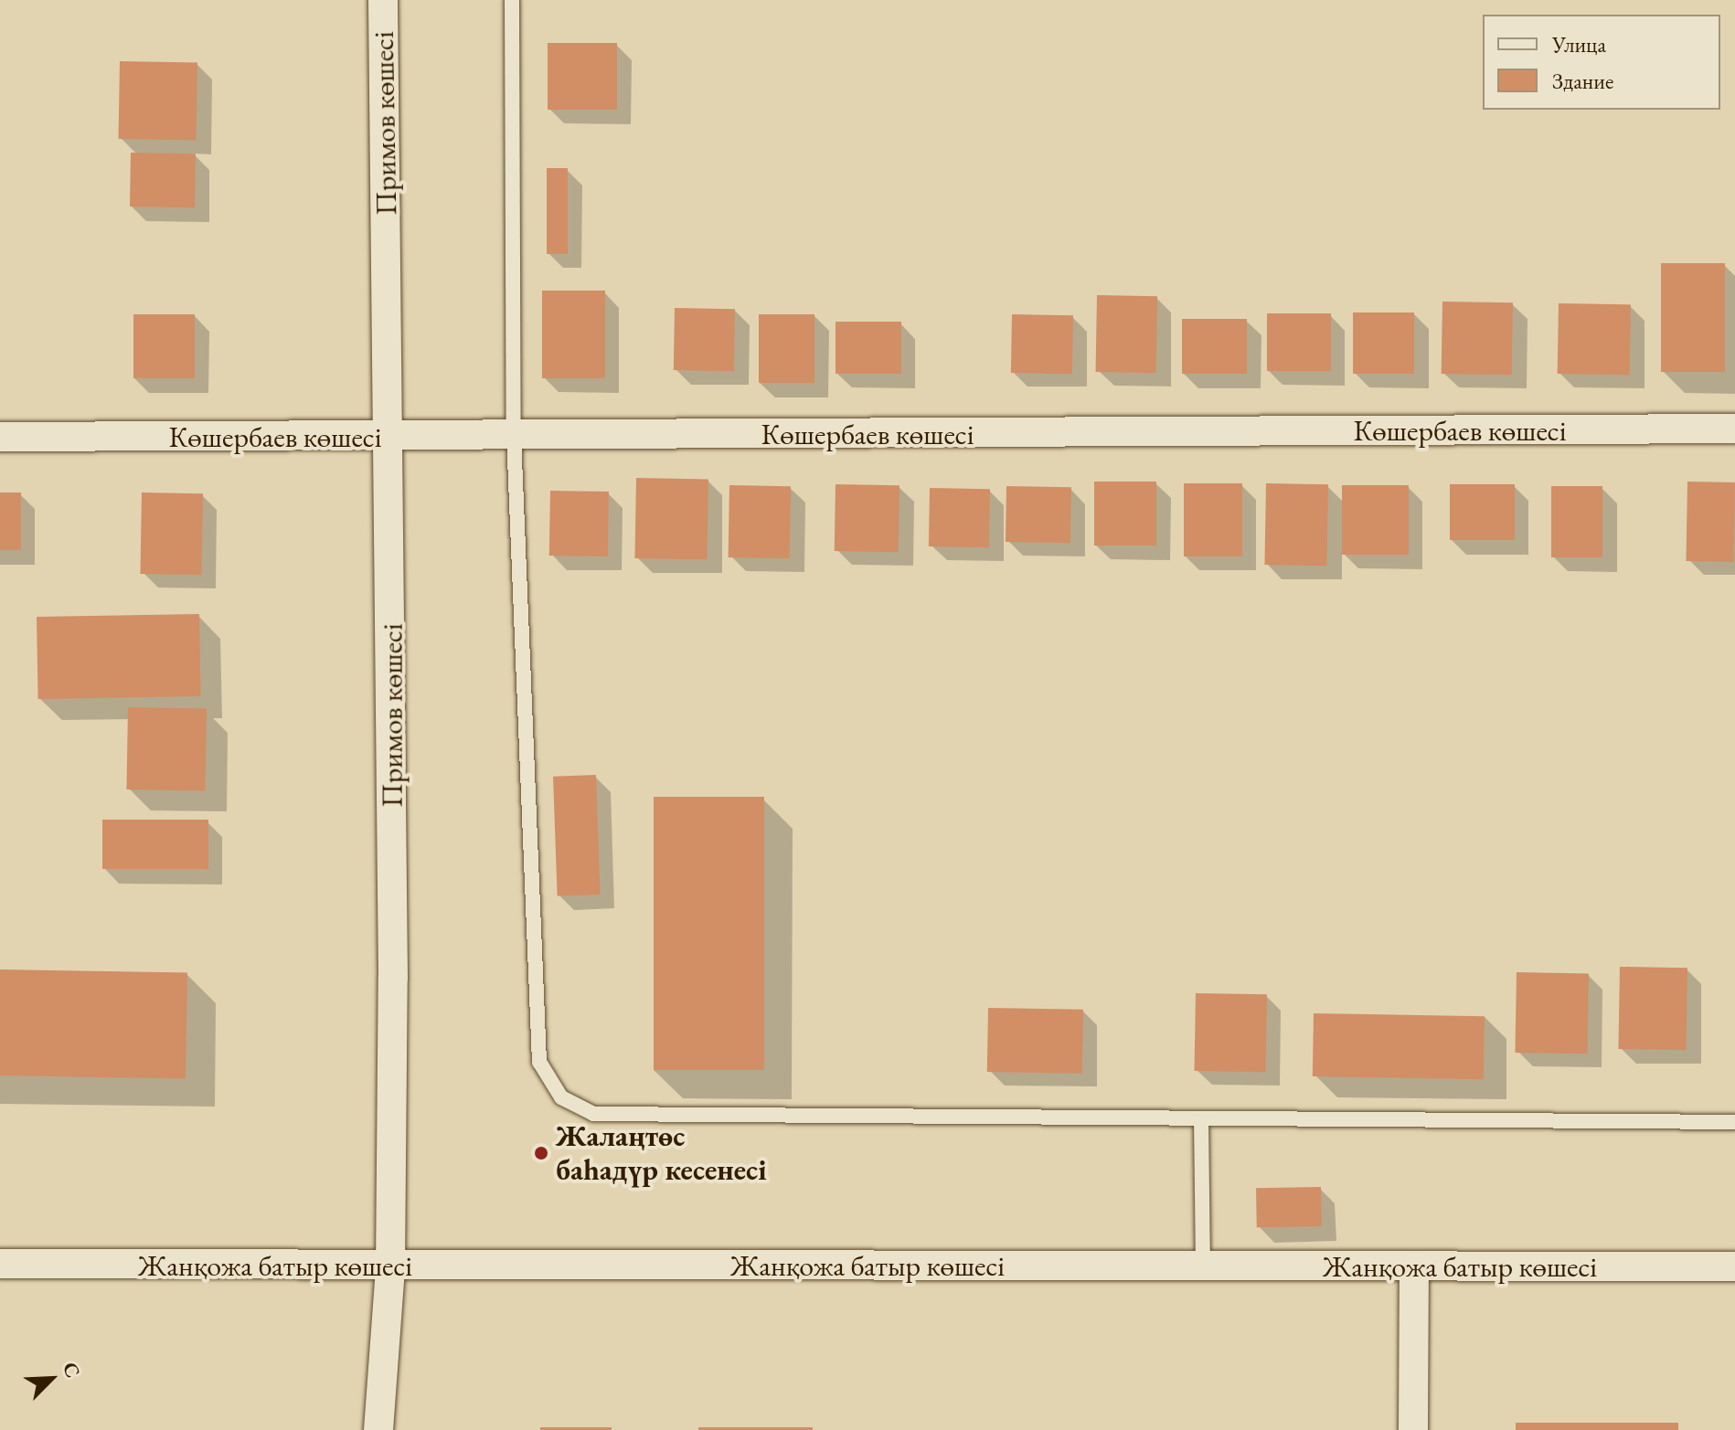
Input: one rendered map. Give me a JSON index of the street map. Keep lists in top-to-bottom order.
{
  "streets": {
    "street": ["Примов көшесі", "Көшербаев көшесі", "Жанқожа батыр көшесі"]
  },
  "crossings": [
    ["Примов көшесі", "Көшербаев көшесі"],
    ["Примов көшесі", "Жанқожа батыр көшесі"]
  ],
  "places": ["Жалаңтөс баһадүр кесенесі"],
  "legend": ["Улица", "Здание"],
  "north": "top right"
}
